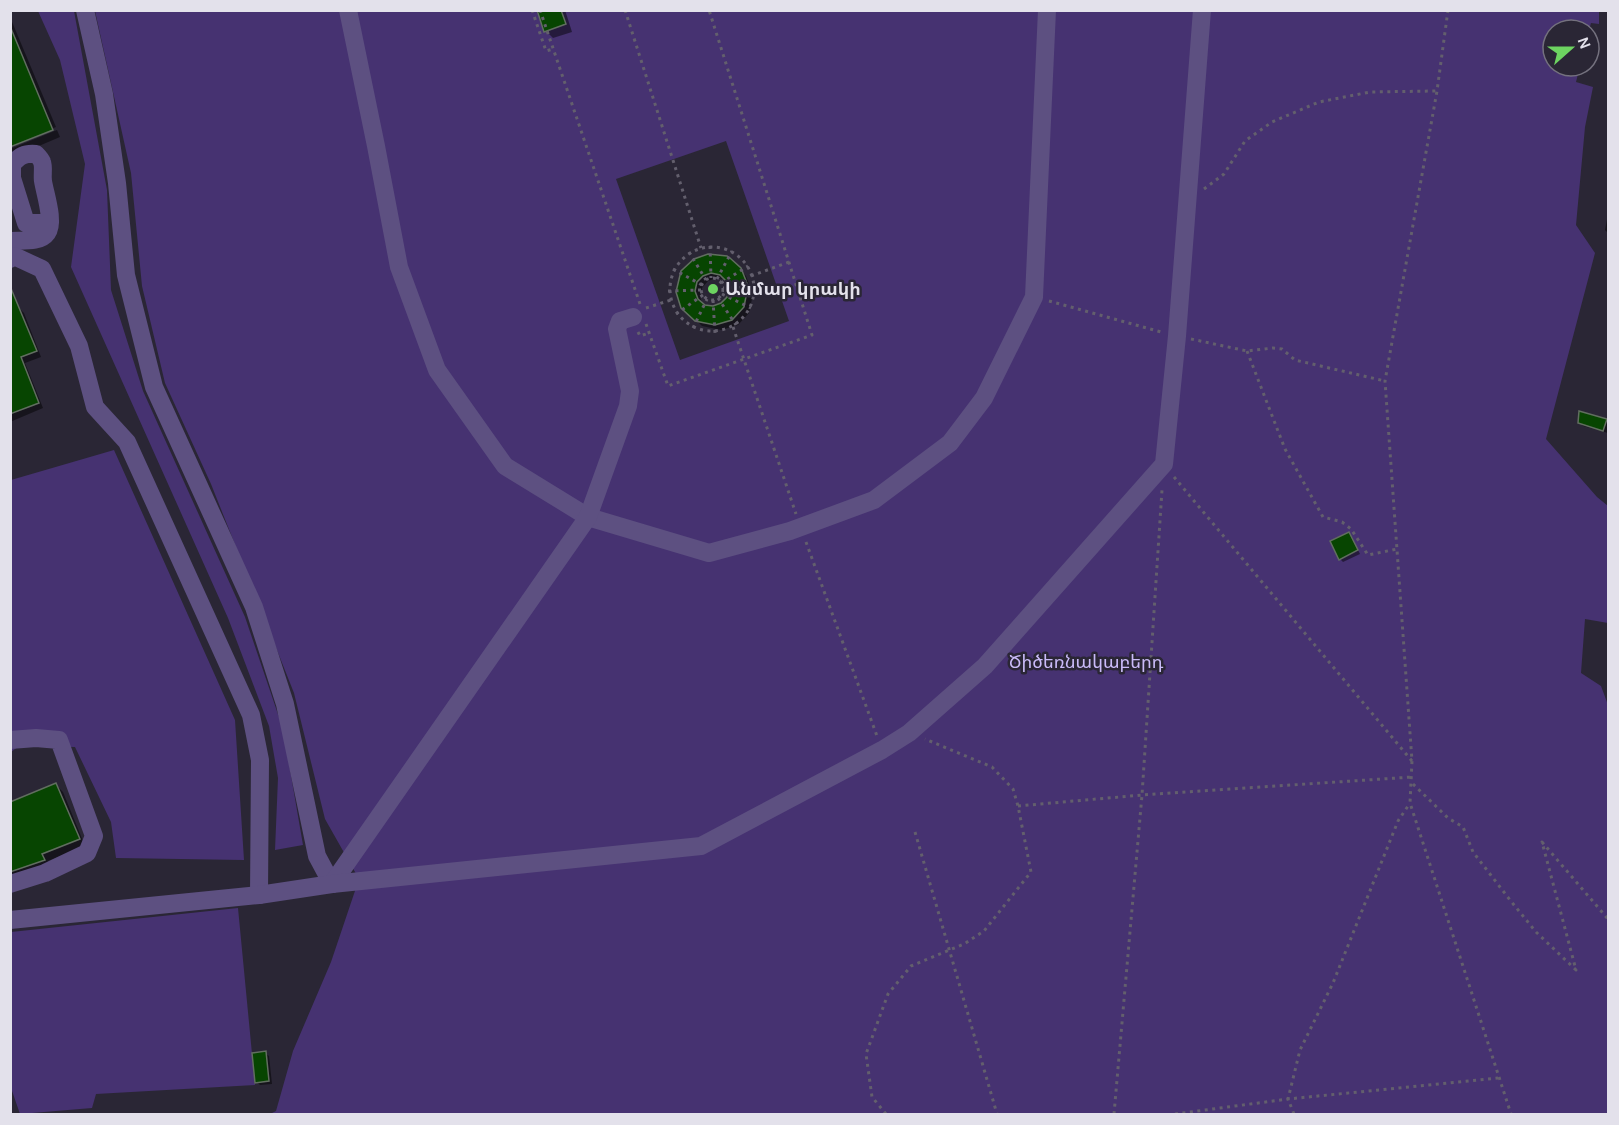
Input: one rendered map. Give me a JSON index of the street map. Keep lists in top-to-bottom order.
{
  "parks": ["Ծիծեռնակաբերդ"],
  "places": ["Անմար կրակի"],
  "north": "right"
}
